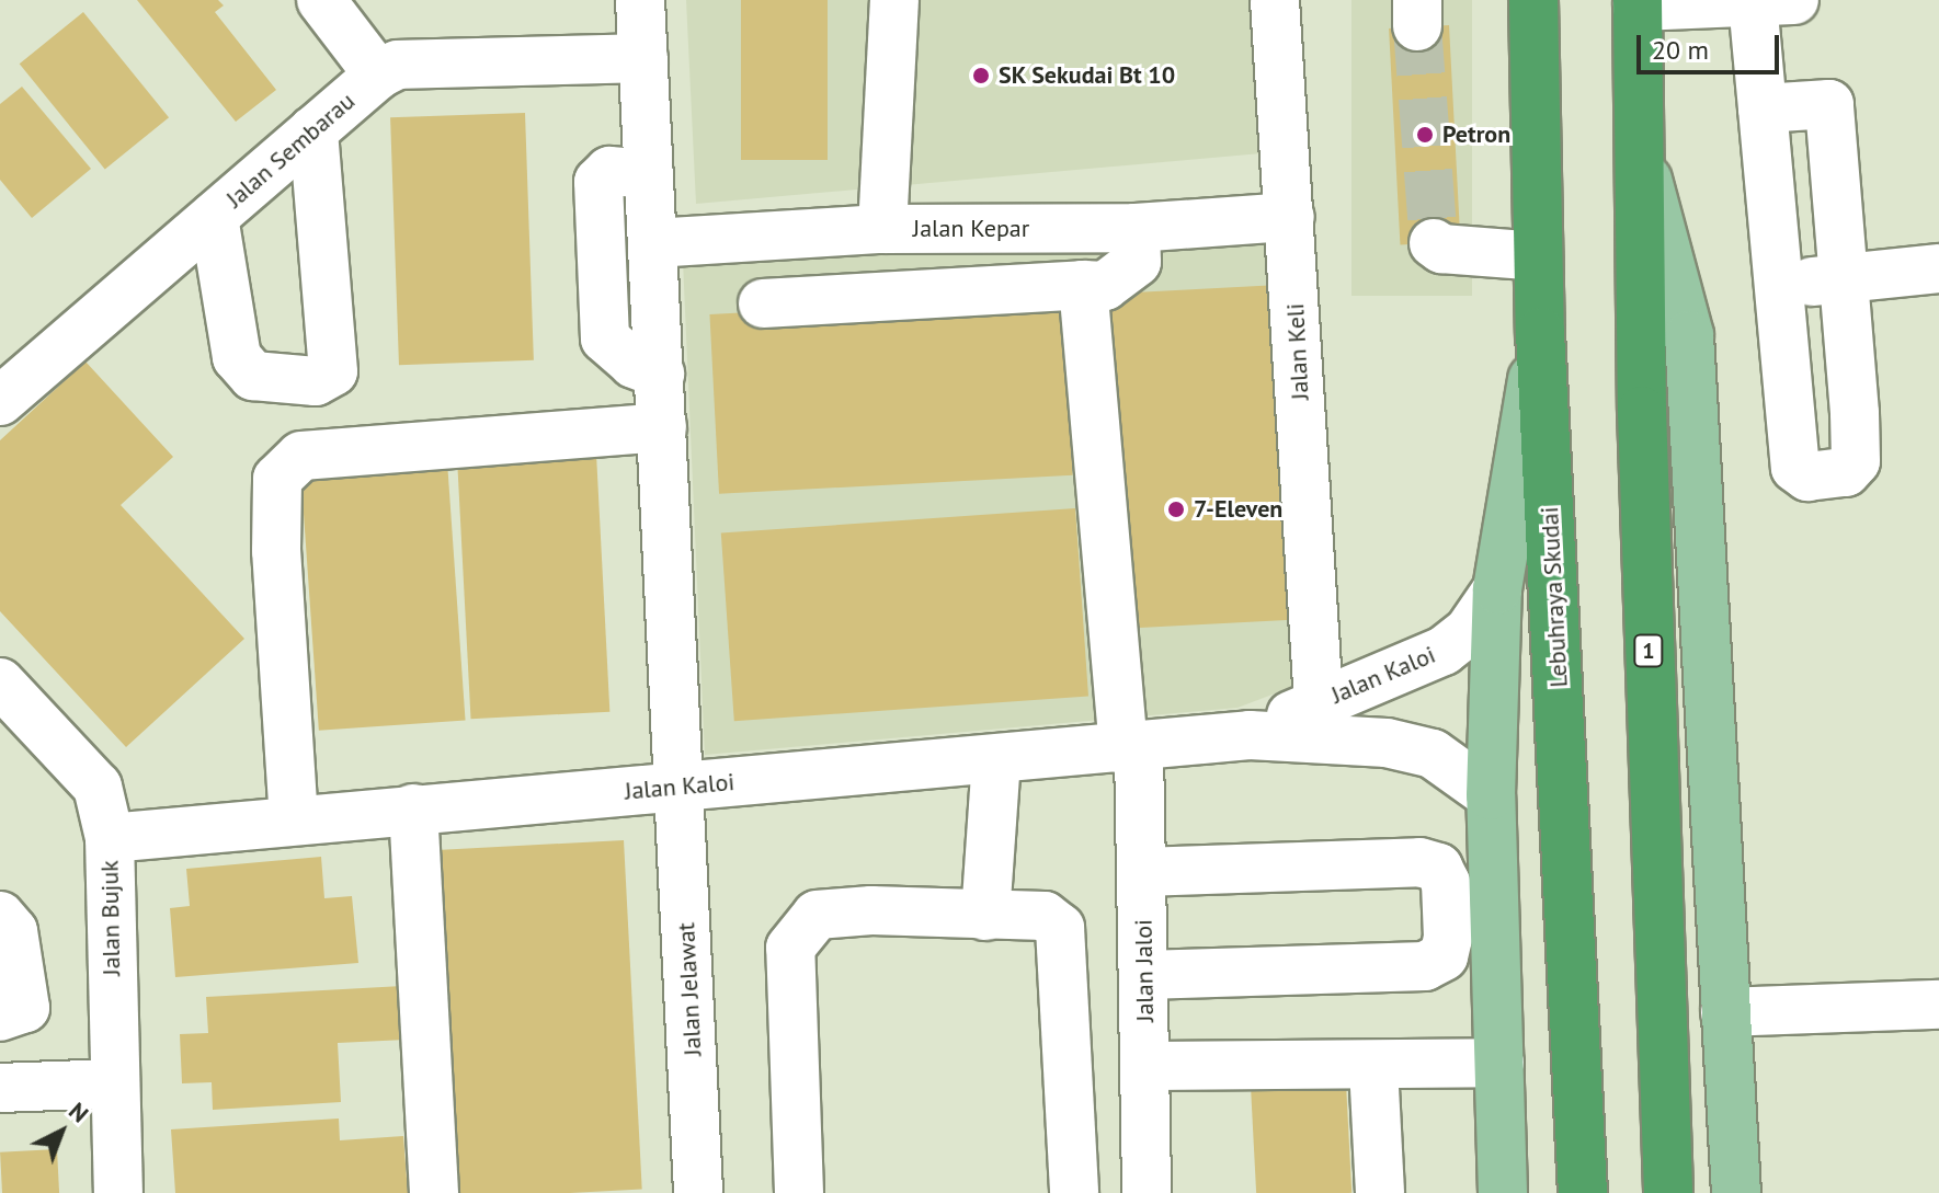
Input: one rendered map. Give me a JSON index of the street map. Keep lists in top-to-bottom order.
{
  "streets": {
    "highway": ["Lebuhraya Skudai", "1"],
    "street": [
      "Jalan Sembarau",
      "Jalan Kepar",
      "Jalan Keli",
      "Jalan Kaloi",
      "Jalan Bujuk",
      "Jalan Jaloi",
      "Jalan Jelawat"
    ]
  },
  "crossings": [
    ["Jalan Sembarau", "Jalan Jelawat"],
    ["Jalan Kepar", "Jalan Keli"],
    ["Jalan Kepar", "Jalan Jelawat"],
    ["Jalan Keli", "Jalan Kaloi"],
    ["Jalan Kaloi", "Jalan Bujuk"],
    ["Jalan Kaloi", "Jalan Jaloi"],
    ["Jalan Kaloi", "Jalan Jelawat"]
  ],
  "places": ["SK Sekudai Bt 10", "Petron", "7-Eleven"],
  "scale_bar": "20 m",
  "north": "top right"
}
